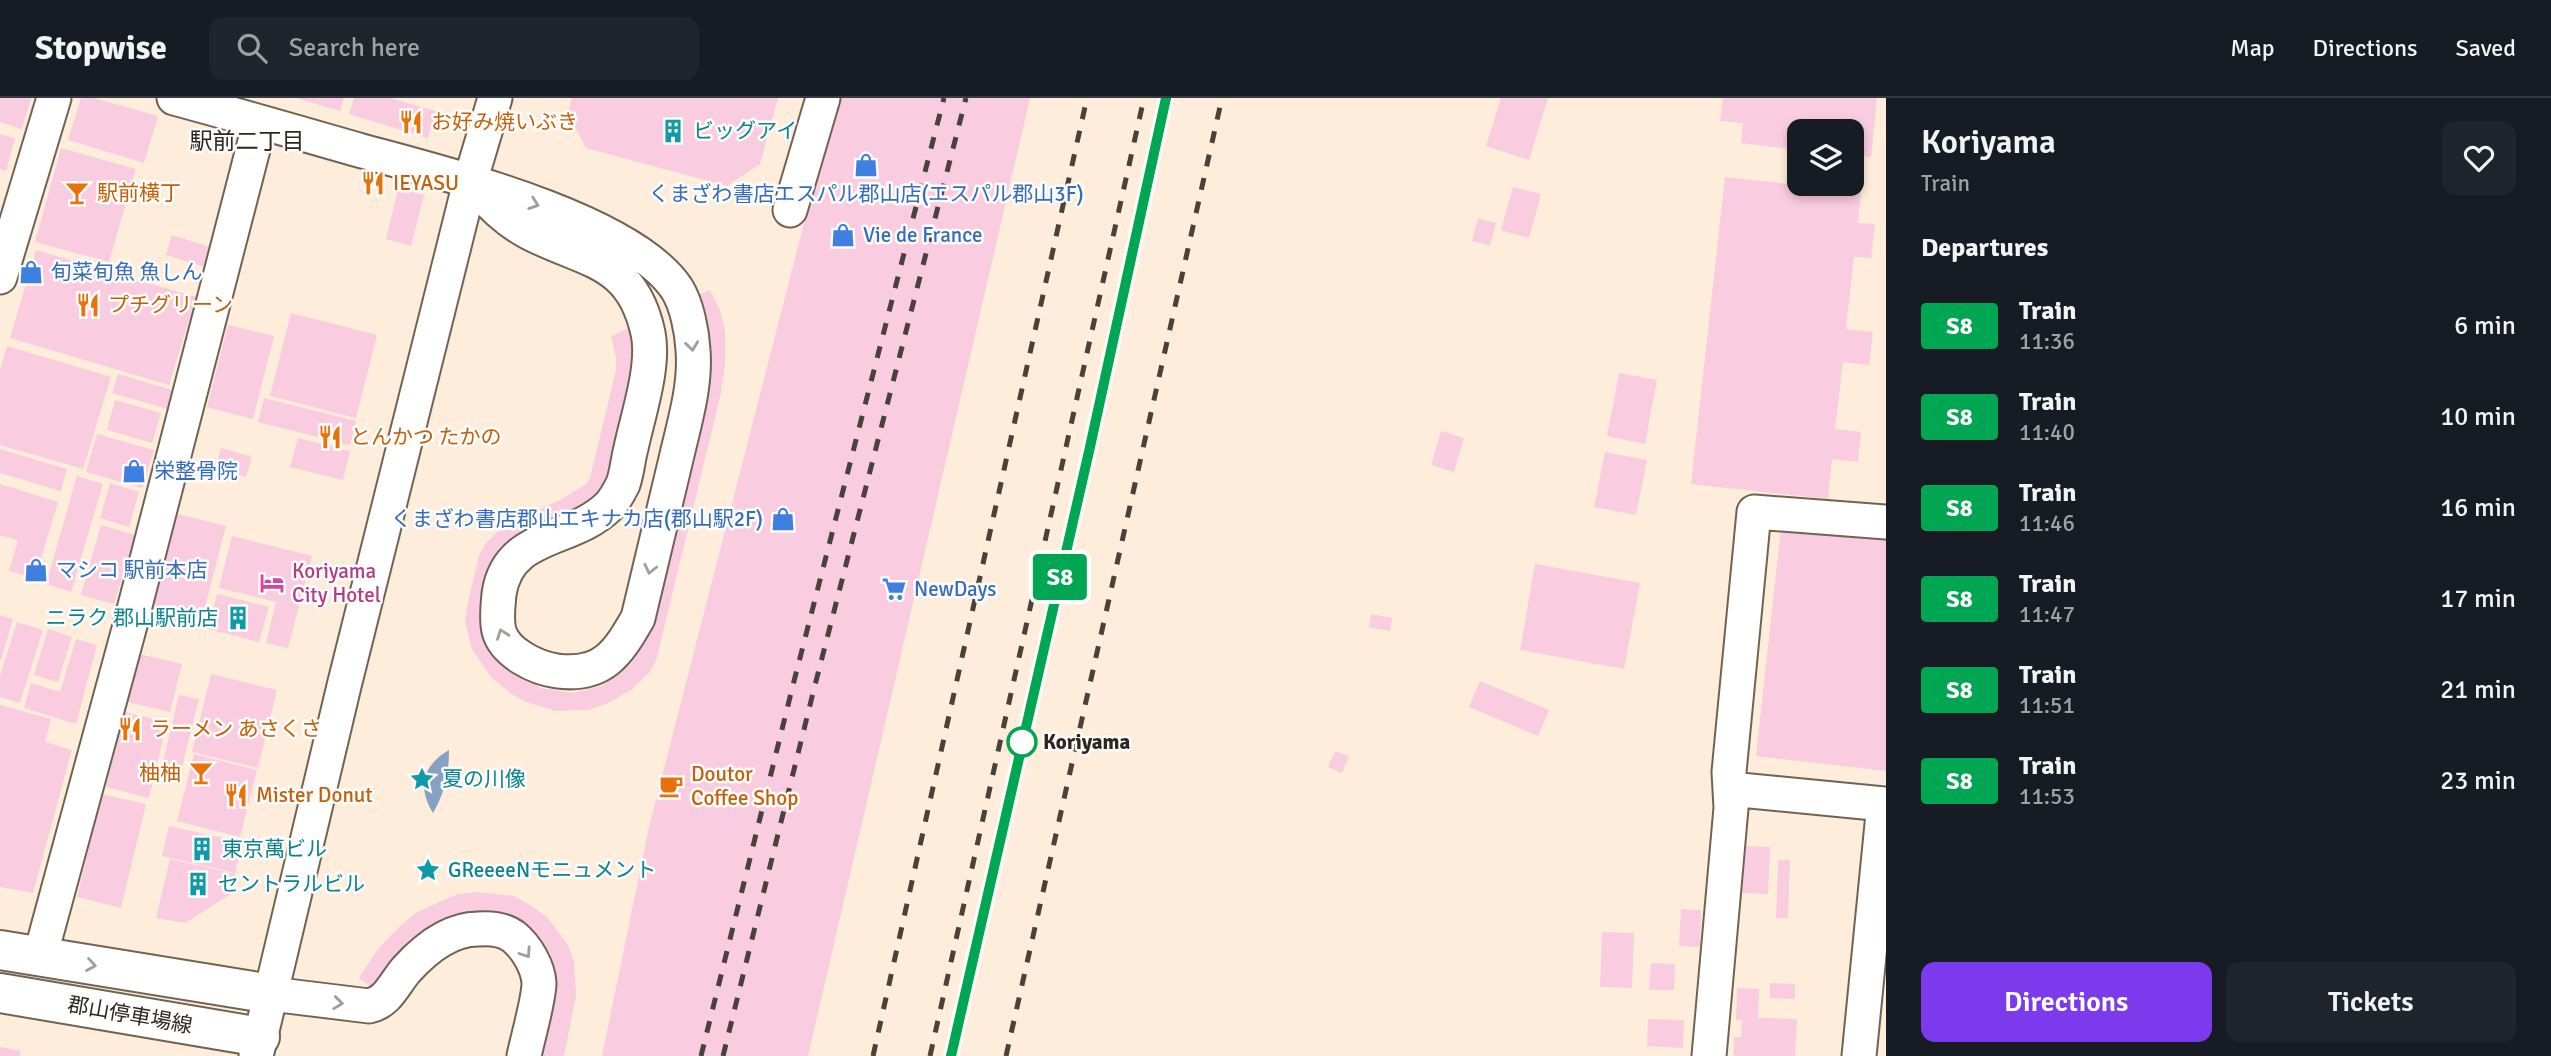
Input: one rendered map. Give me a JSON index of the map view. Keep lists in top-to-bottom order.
{
  "streets": {
    "main road": ["郡山停車場線"]
  },
  "districts": ["駅前二丁目"],
  "places": {
    "restaurant": [
      "お好み焼いぶき",
      "IEYASU",
      "プチグリーン",
      "とんかつ たかの",
      "ラーメン あさくさ",
      "Mister Donut"
    ],
    "building": [
      "ビッグアイ",
      "ニラク 郡山駅前店",
      "東京萬ビル",
      "セントラルビル"
    ],
    "shop": [
      "くまざわ書店エスパル郡山店(エスパル郡山3F)",
      "Vie de France",
      "旬菜旬魚 魚しん",
      "栄整骨院",
      "くまざわ書店郡山エキナカ店(郡山駅2F)",
      "マシコ 駅前本店"
    ],
    "bar": ["駅前横丁", "柚柚"],
    "hotel": ["Koriyama City Hotel"],
    "supermarket": ["NewDays"],
    "other": ["Koriyama"],
    "place": ["夏の川像", "GReeeeNモニュメント"],
    "cafe": ["Doutor Coffee Shop"]
  },
  "page": {
    "header": "Stopwise",
    "search": "Search here",
    "nav": ["Map", "Directions", "Saved"],
    "on_map": "S8",
    "heading": [
      ["Koriyama", "Train"],
      "Departures"
    ],
    "list": [
      {
        "mark": "S8",
        "name": "Train",
        "note": "11:36",
        "value": "6 min"
      },
      {
        "mark": "S8",
        "name": "Train",
        "note": "11:40",
        "value": "10 min"
      },
      {
        "mark": "S8",
        "name": "Train",
        "note": "11:46",
        "value": "16 min"
      },
      {
        "mark": "S8",
        "name": "Train",
        "note": "11:47",
        "value": "17 min"
      },
      {
        "mark": "S8",
        "name": "Train",
        "note": "11:51",
        "value": "21 min"
      },
      {
        "mark": "S8",
        "name": "Train",
        "note": "11:53",
        "value": "23 min"
      }
    ],
    "buttons": ["Directions", "Tickets"]
  }
}
